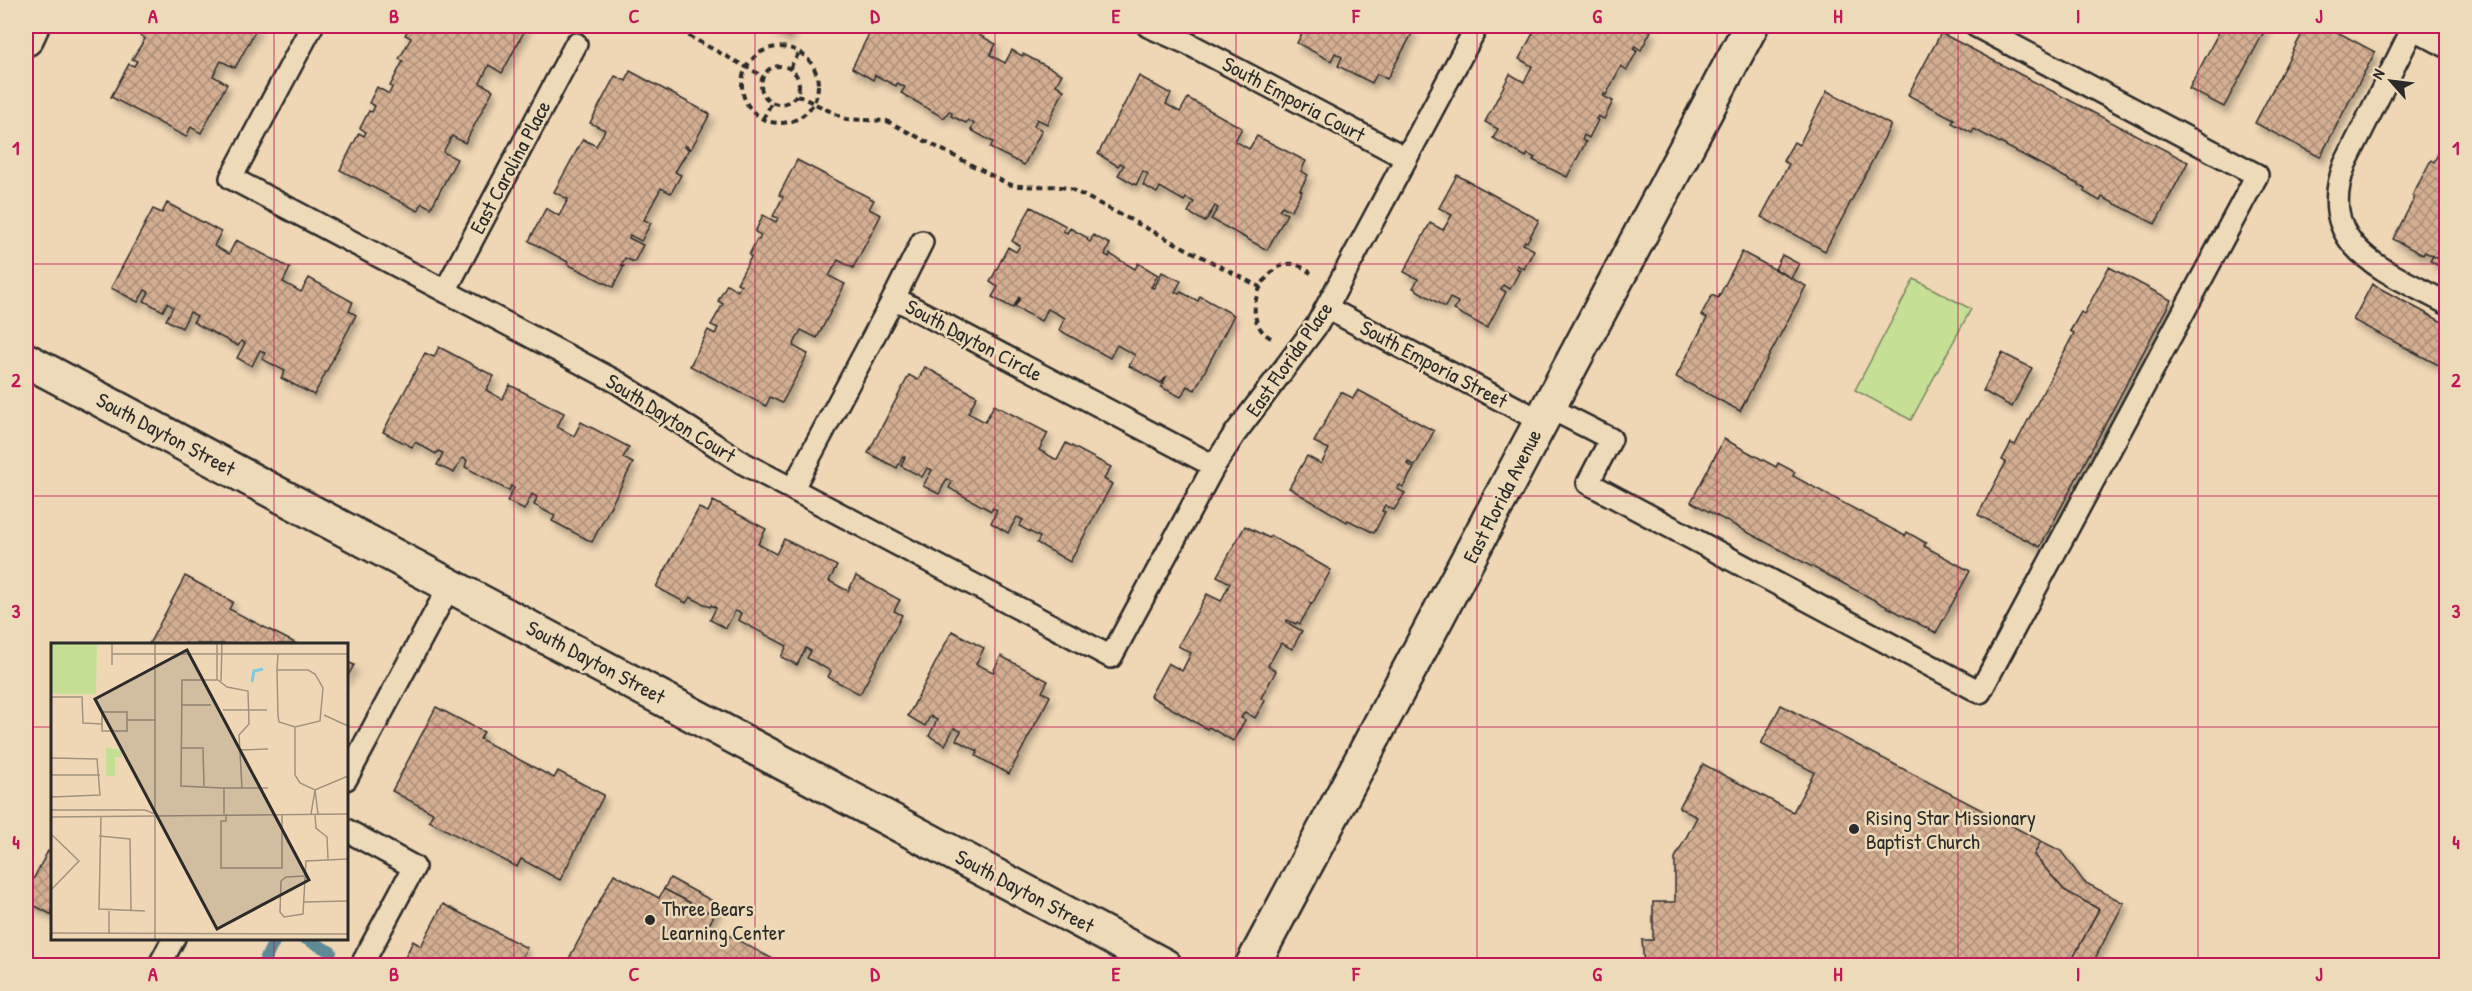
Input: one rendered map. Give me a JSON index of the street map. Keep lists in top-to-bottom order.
{
  "streets": {
    "street": ["South Dayton Street", "East Florida Avenue"],
    "lane": [
      "South Emporia Court",
      "East Carolina Place",
      "South Dayton Circle",
      "East Florida Place",
      "South Emporia Street",
      "South Dayton Court"
    ]
  },
  "crossings": [
    ["South Emporia Court", "East Florida Place"],
    ["East Carolina Place", "South Dayton Court"],
    ["South Dayton Circle", "East Florida Place"],
    ["South Dayton Circle", "South Dayton Court"],
    ["East Florida Place", "South Emporia Street"],
    ["East Florida Place", "South Dayton Court"],
    ["South Emporia Street", "East Florida Avenue"]
  ],
  "places": ["Rising Star Missionary Baptist Church", "Three Bears Learning Center"],
  "north": "top left",
  "grid": {
    "columns": [
      "A",
      "B",
      "C",
      "D",
      "E",
      "F",
      "G",
      "H",
      "I",
      "J"
    ],
    "rows": [
      "1",
      "2",
      "3",
      "4"
    ]
  }
}
